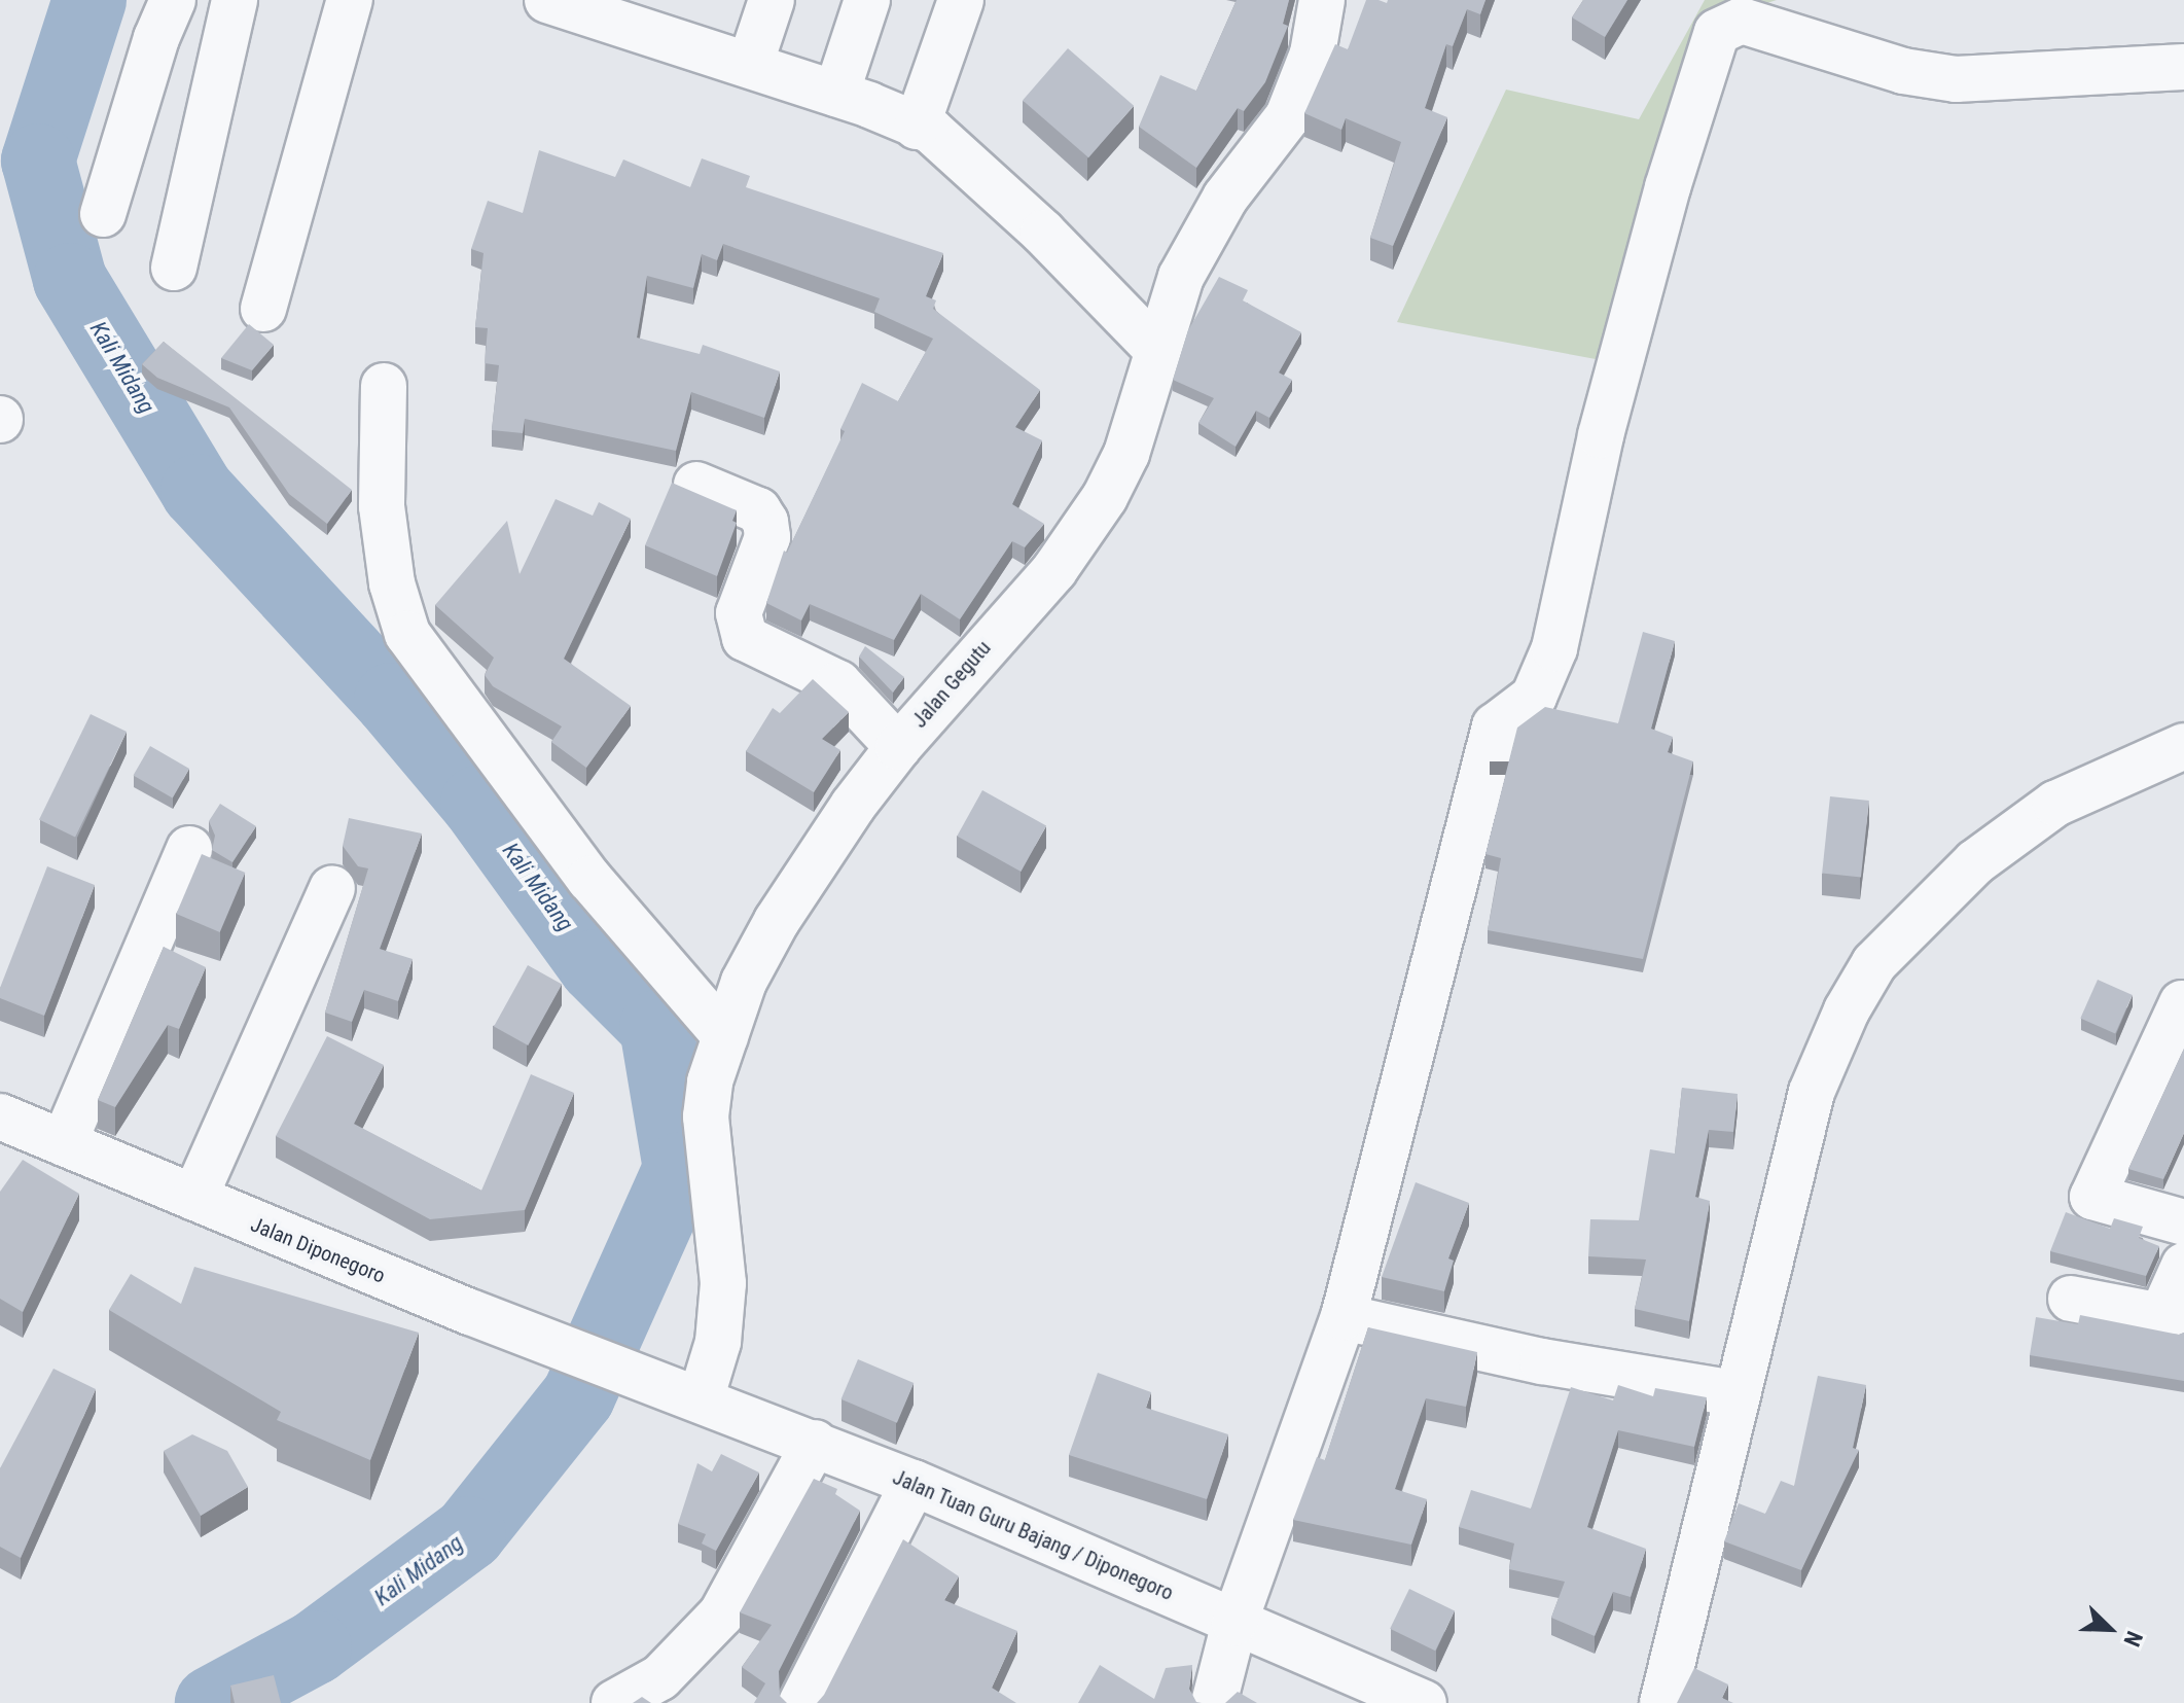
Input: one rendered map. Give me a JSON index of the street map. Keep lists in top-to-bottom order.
{
  "streets": {
    "street": ["Jalan Gegutu", "Jalan Diponegoro", "Jalan Tuan Guru Bajang / Diponegoro"]
  },
  "crossings": [
    ["Jalan Gegutu", "Jalan Tuan Guru Bajang / Diponegoro"],
    ["Jalan Diponegoro", "Jalan Tuan Guru Bajang / Diponegoro"]
  ],
  "water": ["Kali Midang"],
  "north": "bottom right"
}
